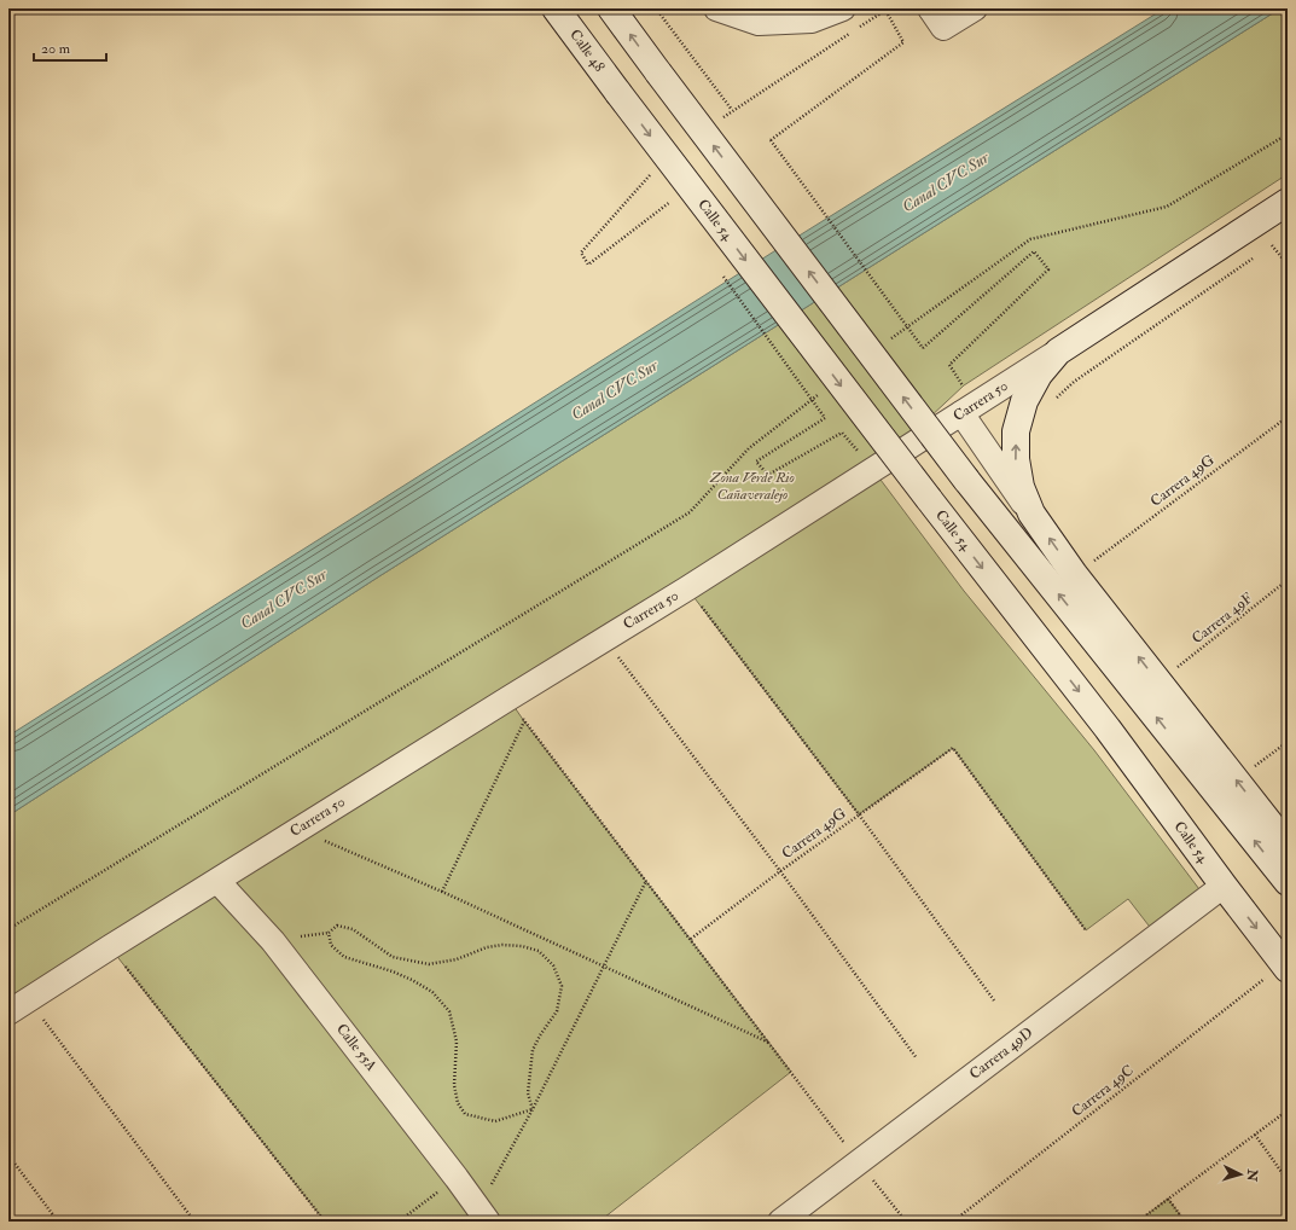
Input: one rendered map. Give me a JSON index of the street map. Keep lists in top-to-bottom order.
{
  "streets": {
    "main road": ["Calle 48", "Calle 54", "Carrera 50"],
    "street": ["Calle 55A", "Carrera 49D"],
    "path": ["Carrera 49G", "Carrera 49F", "Carrera 49C"]
  },
  "crossings": [
    ["Calle 48", "Calle 54"],
    ["Calle 54", "Carrera 49D"],
    ["Calle 54", "Carrera 49C"],
    ["Carrera 50", "Calle 55A"]
  ],
  "water": ["Canal CVC Sur"],
  "parks": ["Zona Verde Rio Cañaveralejo"],
  "scale_bar": "20 m",
  "north": "right"
}
